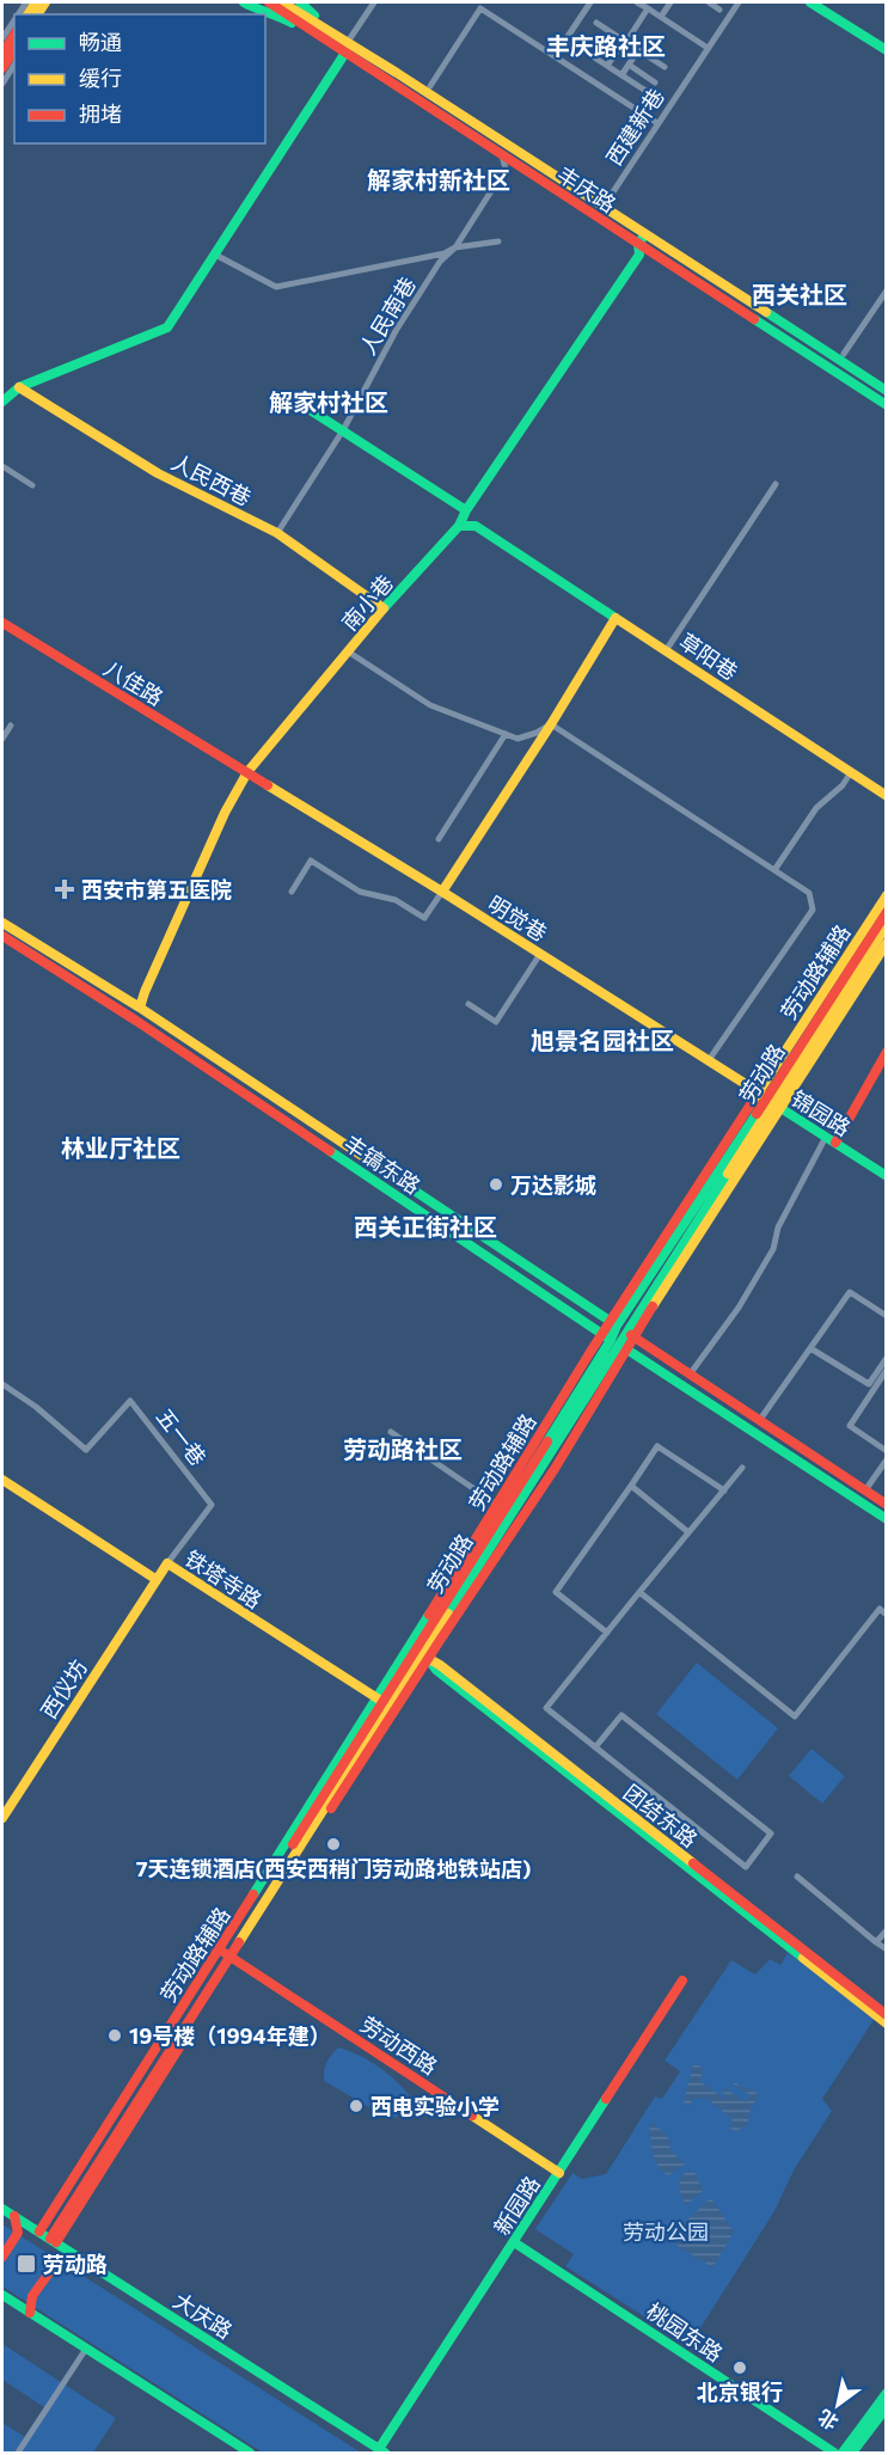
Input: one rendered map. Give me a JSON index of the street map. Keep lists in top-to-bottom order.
{
  "streets": {
    "street": [
      "西建新巷",
      "丰庆路",
      "人民南巷",
      "人民西巷",
      "南小巷",
      "草阳巷",
      "八佳路",
      "明觉巷",
      "劳动路辅路",
      "劳动路",
      "锦园路",
      "丰镐东路",
      "五一巷",
      "铁塔寺路",
      "西仪坊",
      "团结东路",
      "劳动西路",
      "新园路",
      "大庆路",
      "桃园东路"
    ]
  },
  "crossings": [
    ["丰庆路", "人民南巷"],
    ["丰庆路", "南小巷"],
    ["人民南巷", "人民西巷"],
    ["人民西巷", "南小巷"],
    ["南小巷", "草阳巷"],
    ["南小巷", "八佳路"],
    ["南小巷", "明觉巷"],
    ["南小巷", "丰镐东路"],
    ["八佳路", "明觉巷"],
    ["明觉巷", "劳动路辅路"],
    ["明觉巷", "劳动路"],
    ["明觉巷", "锦园路"],
    ["劳动路辅路", "劳动路"],
    ["劳动路辅路", "锦园路"],
    ["劳动路辅路", "丰镐东路"],
    ["劳动路辅路", "铁塔寺路"],
    ["劳动路辅路", "团结东路"],
    ["劳动路辅路", "劳动西路"],
    ["劳动路辅路", "大庆路"],
    ["劳动路", "锦园路"],
    ["劳动路", "丰镐东路"],
    ["劳动路", "铁塔寺路"],
    ["劳动路", "团结东路"],
    ["劳动路", "劳动西路"],
    ["劳动路", "大庆路"],
    ["五一巷", "铁塔寺路"],
    ["铁塔寺路", "西仪坊"],
    ["劳动西路", "新园路"],
    ["新园路", "大庆路"],
    ["新园路", "桃园东路"]
  ],
  "districts": [
    "丰庆路社区",
    "解家村新社区",
    "西关社区",
    "解家村社区",
    "旭景名园社区",
    "林业厅社区",
    "西关正街社区",
    "劳动路社区"
  ],
  "parks": ["劳动公园"],
  "places": {
    "health": ["西安市第五医院"],
    "other": [
      "万达影城",
      "7天连锁酒店(西安西稍门劳动路地铁站店)",
      "19号楼（1994年建）",
      "西电实验小学",
      "北京银行"
    ],
    "transit": ["劳动路"]
  },
  "legend": ["畅通", "缓行", "拥堵"],
  "north": "bottom left"
}
